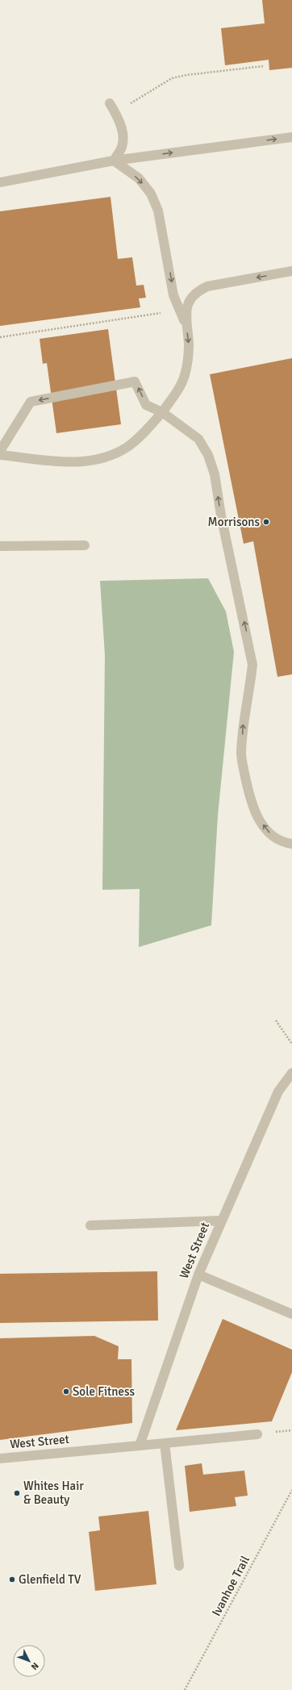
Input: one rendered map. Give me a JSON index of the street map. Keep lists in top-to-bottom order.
{
  "streets": {
    "street": ["West Street"],
    "path": ["Ivanhoe Trail"]
  },
  "places": [
    "Morrisons",
    "Sole Fitness",
    "Whites Hair & Beauty",
    "Glenfield TV"
  ],
  "north": "bottom right"
}
